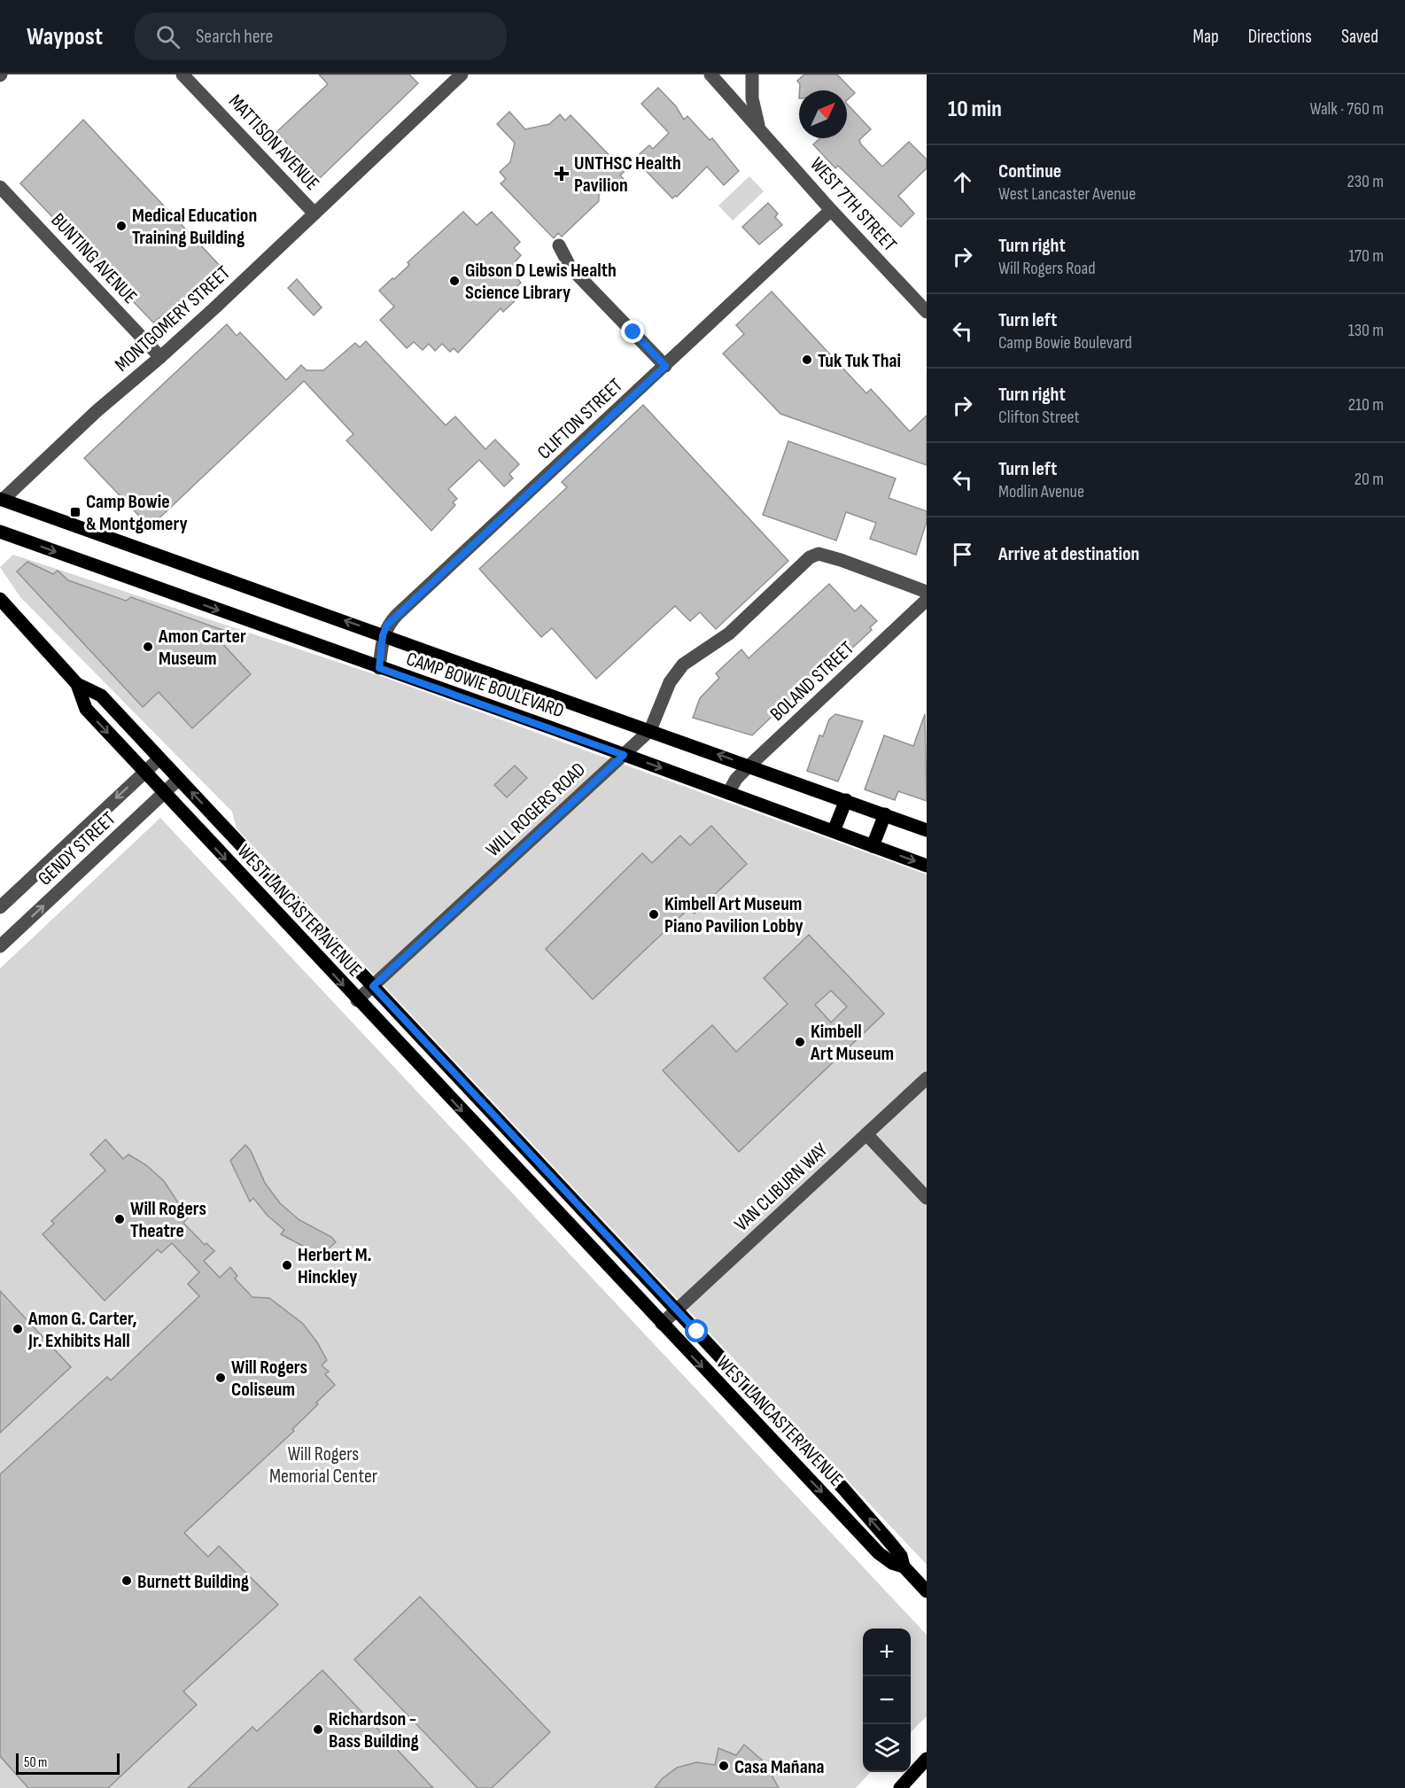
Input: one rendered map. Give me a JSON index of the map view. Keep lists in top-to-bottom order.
{
  "streets": {
    "main road": ["CAMP BOWIE BOULEVARD", "WEST LANCASTER AVENUE"],
    "street": [
      "MATTISON AVENUE",
      "WEST 7TH STREET",
      "BUNTING AVENUE",
      "MONTGOMERY STREET",
      "CLIFTON STREET",
      "BOLAND STREET",
      "WILL ROGERS ROAD",
      "GENDY STREET",
      "VAN CLIBURN WAY"
    ]
  },
  "crossings": [
    ["MATTISON AVENUE", "MONTGOMERY STREET"],
    ["WEST 7TH STREET", "CLIFTON STREET"],
    ["BUNTING AVENUE", "MONTGOMERY STREET"],
    ["MONTGOMERY STREET", "CAMP BOWIE BOULEVARD"],
    ["CLIFTON STREET", "CAMP BOWIE BOULEVARD"],
    ["BOLAND STREET", "CAMP BOWIE BOULEVARD"],
    ["CAMP BOWIE BOULEVARD", "WILL ROGERS ROAD"],
    ["WILL ROGERS ROAD", "WEST LANCASTER AVENUE"],
    ["GENDY STREET", "WEST LANCASTER AVENUE"],
    ["WEST LANCASTER AVENUE", "VAN CLIBURN WAY"]
  ],
  "parks": ["Will Rogers Memorial Center"],
  "places": {
    "health": ["UNTHSC Health Pavilion"],
    "other": [
      "Medical Education Training Building",
      "Gibson D Lewis Health Science Library",
      "Tuk Tuk Thai",
      "Amon Carter Museum",
      "Kimbell Art Museum Piano Pavilion Lobby",
      "Kimbell Art Museum",
      "Will Rogers Theatre",
      "Herbert M. Hinckley",
      "Amon G. Carter, Jr. Exhibits Hall",
      "Will Rogers Coliseum",
      "Burnett Building",
      "Richardson - Bass Building",
      "Casa Mañana"
    ],
    "transit": ["Camp Bowie & Montgomery"]
  },
  "scale_bar": "50 m",
  "north": "top right",
  "page": {
    "header": "Waypost",
    "search": "Search here",
    "nav": ["Map", "Directions", "Saved"],
    "heading": ["10 min", "Walk · 760 m"],
    "list": [
      ["Continue", "West Lancaster Avenue", "230 m"],
      ["Turn right", "Will Rogers Road", "170 m"],
      ["Turn left", "Camp Bowie Boulevard", "130 m"],
      ["Turn right", "Clifton Street", "210 m"],
      ["Turn left", "Modlin Avenue", "20 m"],
      "Arrive at destination"
    ],
    "map_buttons": ["+", "−"],
    "scale": "50 m"
  }
}
